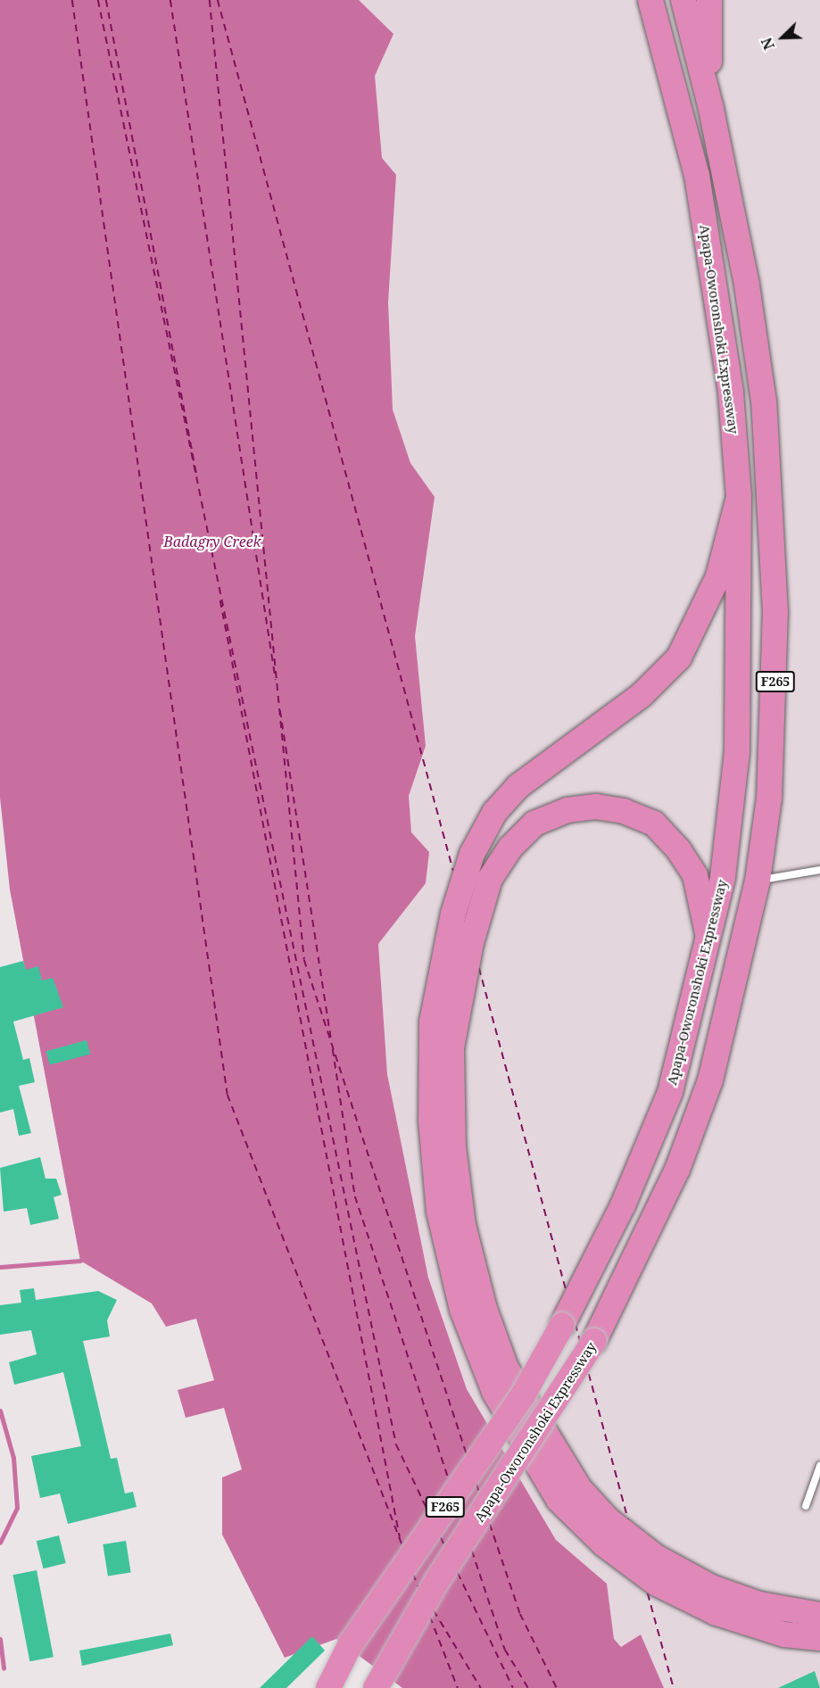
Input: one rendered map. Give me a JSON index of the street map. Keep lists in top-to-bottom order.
{
  "streets": {
    "highway": ["Apapa-Oworonshoki Expressway", "F265"]
  },
  "water": ["Badagry Creek"],
  "north": "bottom left"
}
